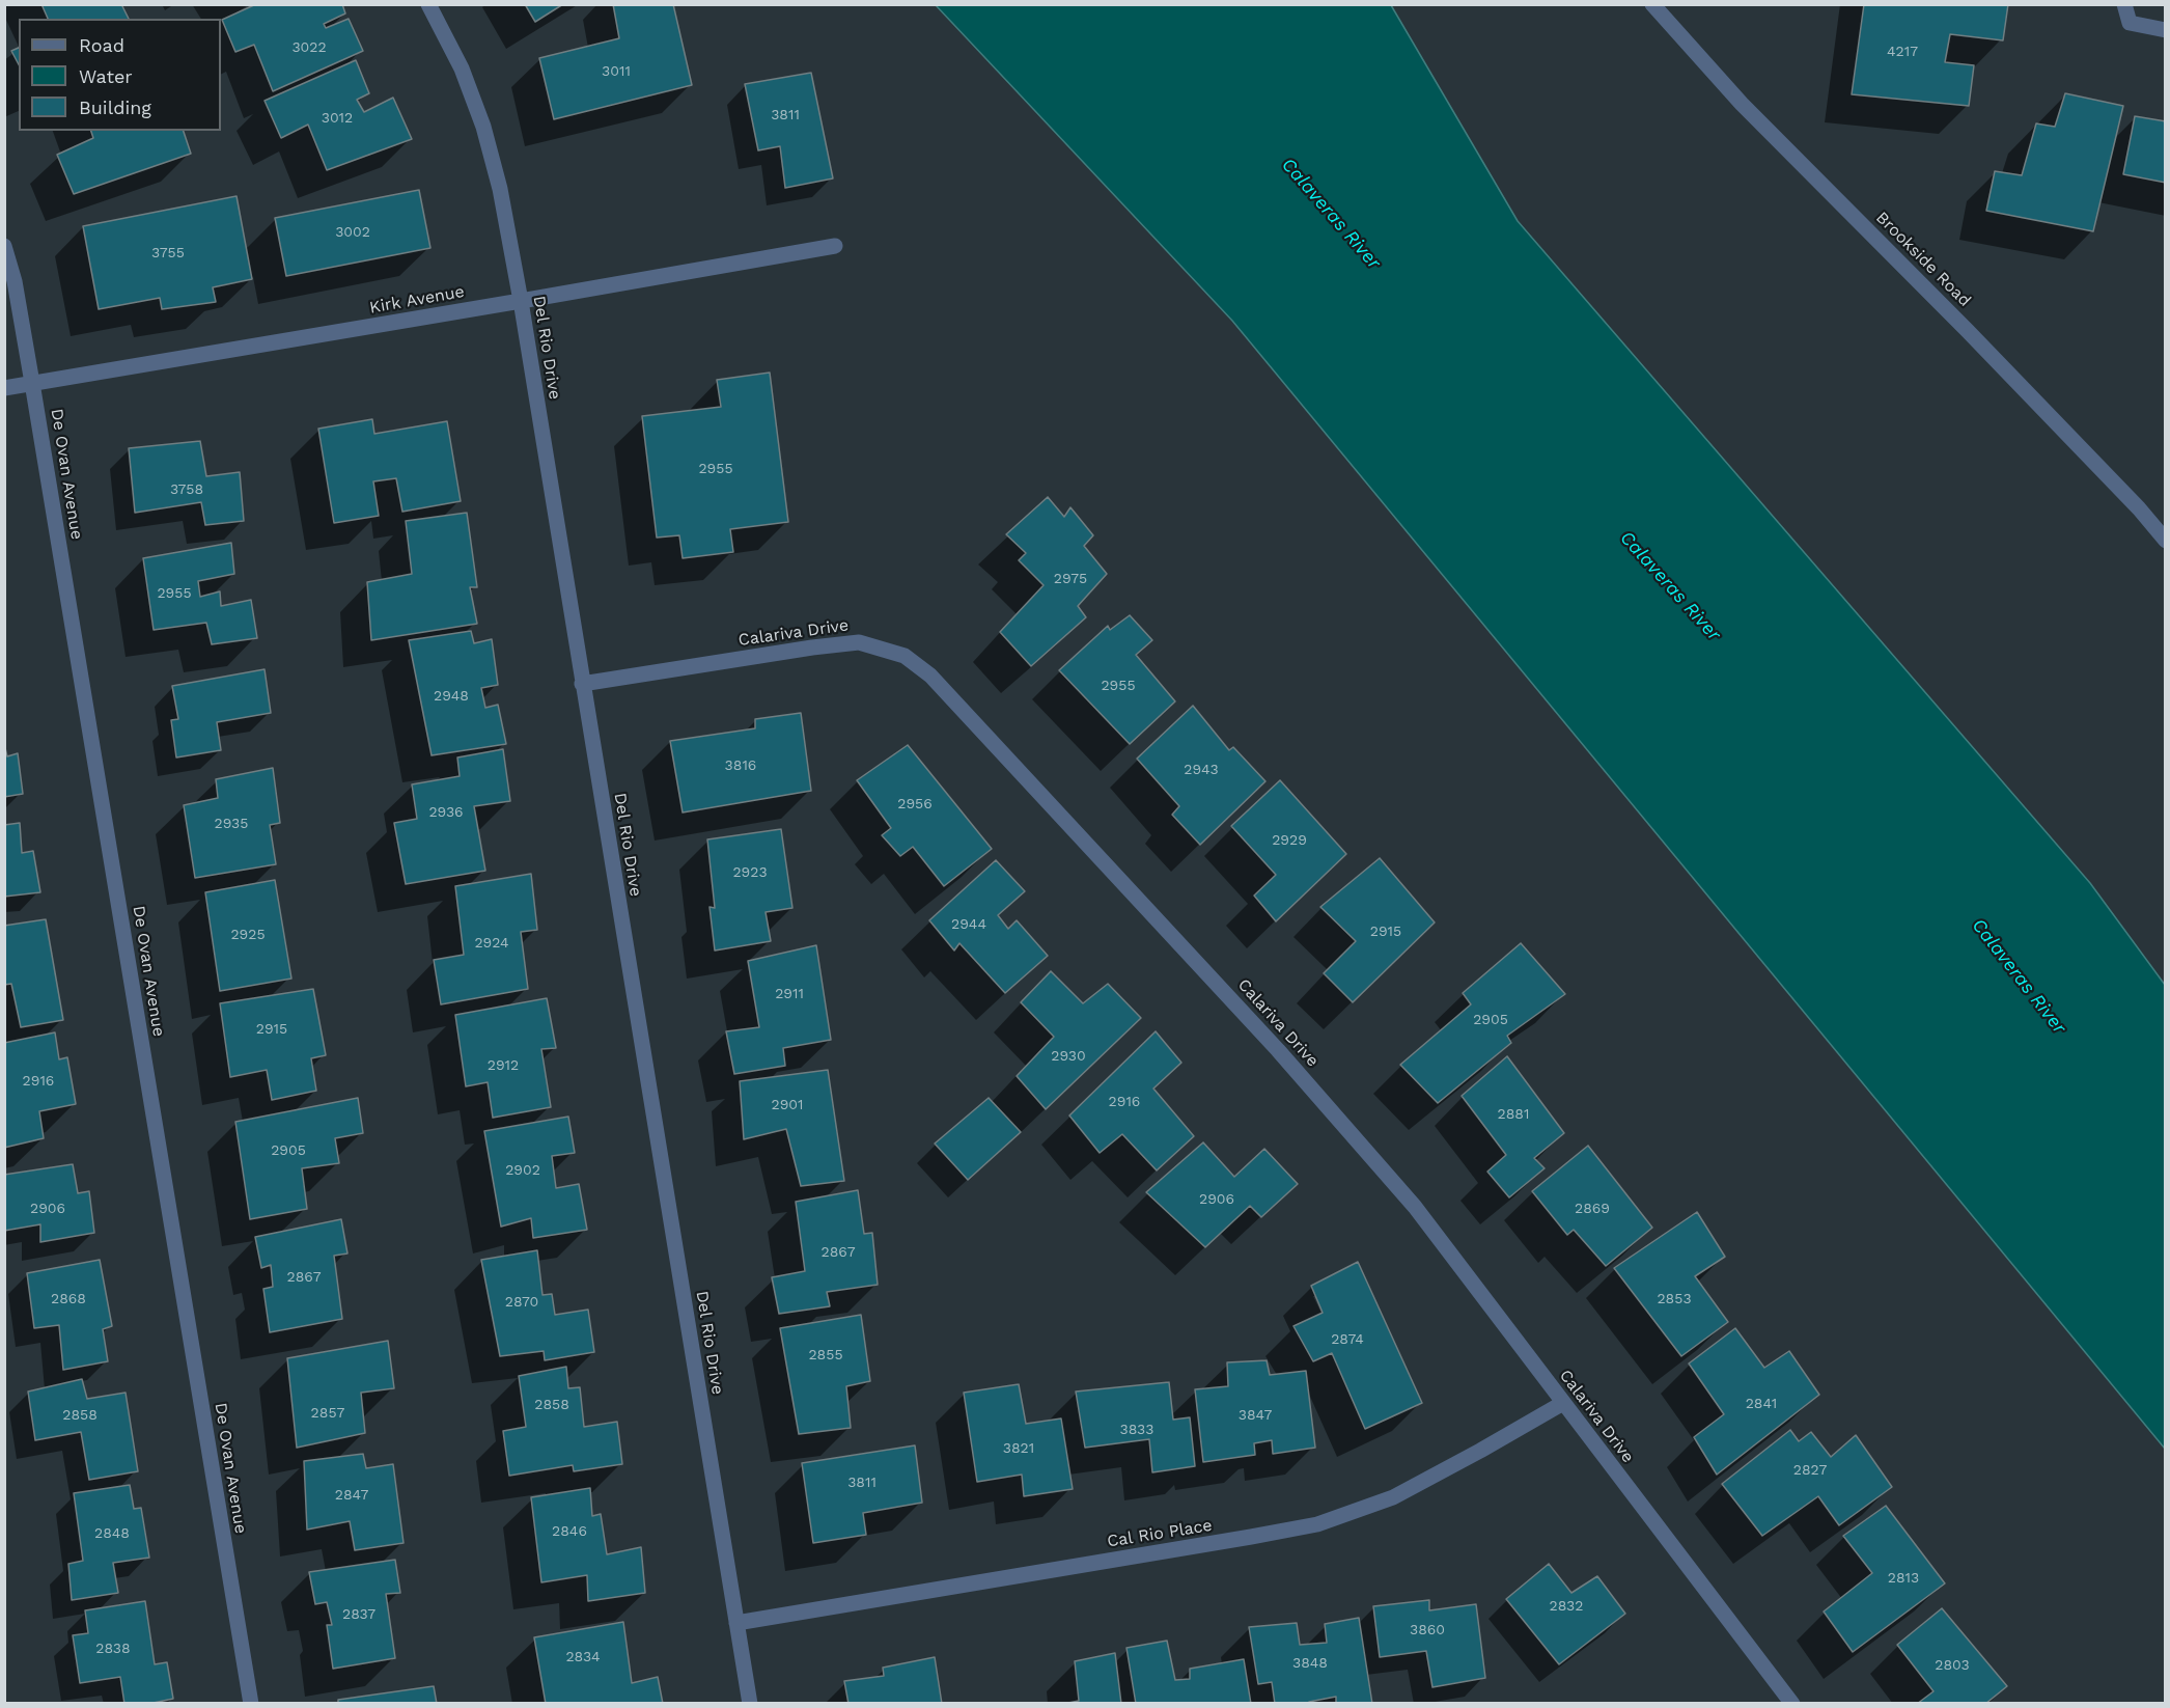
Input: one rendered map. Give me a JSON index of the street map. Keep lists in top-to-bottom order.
{
  "streets": {
    "street": [
      "Brookside Road",
      "Kirk Avenue",
      "Del Rio Drive",
      "De Ovan Avenue",
      "Calariva Drive",
      "Cal Rio Place"
    ]
  },
  "crossings": [
    ["Kirk Avenue", "Del Rio Drive"],
    ["Kirk Avenue", "De Ovan Avenue"],
    ["Del Rio Drive", "Calariva Drive"],
    ["Del Rio Drive", "Cal Rio Place"],
    ["Calariva Drive", "Cal Rio Place"]
  ],
  "water": ["Calaveras River"],
  "house_numbers": [
    "3022",
    "4217",
    "3011",
    "3811",
    "3012",
    "3002",
    "3755",
    "2955",
    "3758",
    "2975",
    "2955",
    "2955",
    "2948",
    "3816",
    "2943",
    "2956",
    "2936",
    "2935",
    "2929",
    "2923",
    "2944",
    "2915",
    "2925",
    "2924",
    "2911",
    "2905",
    "2915",
    "2930",
    "2912",
    "2916",
    "2916",
    "2901",
    "2881",
    "2905",
    "2902",
    "2906",
    "2906",
    "2869",
    "2867",
    "2867",
    "2868",
    "2853",
    "2870",
    "2874",
    "2855",
    "2841",
    "2858",
    "2857",
    "2858",
    "3847",
    "3833",
    "3821",
    "2827",
    "3811",
    "2847",
    "2846",
    "2848",
    "2813",
    "2832",
    "2837",
    "3860",
    "2838",
    "2834",
    "3848",
    "2803"
  ],
  "legend": ["Road", "Water", "Building"]
}
